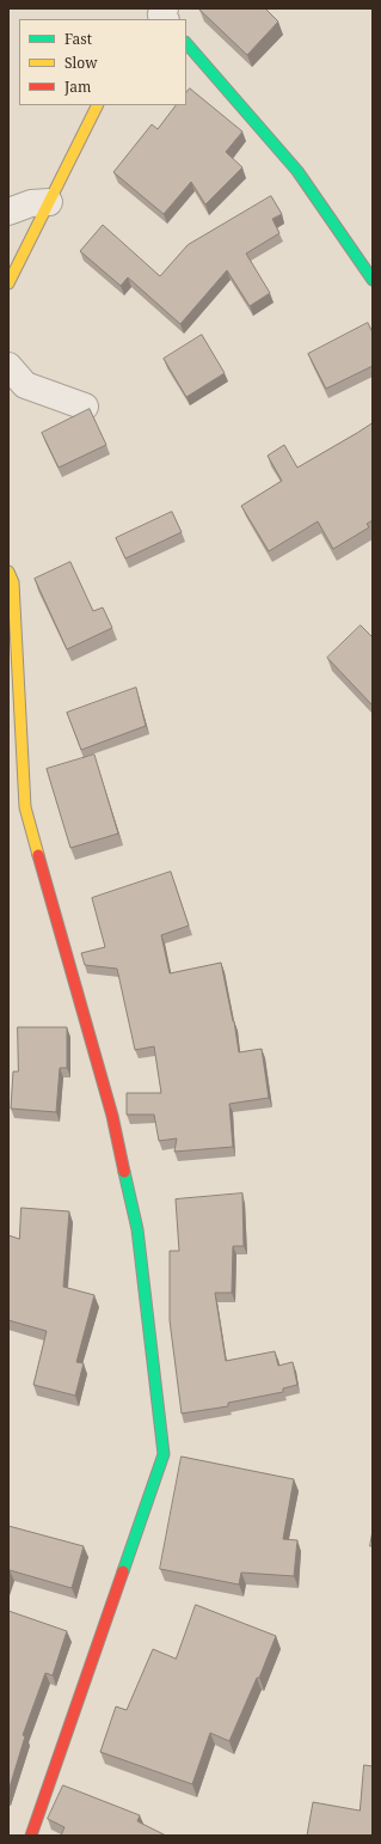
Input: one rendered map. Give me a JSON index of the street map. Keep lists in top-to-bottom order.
{
  "legend": ["Fast", "Slow", "Jam"]
}
